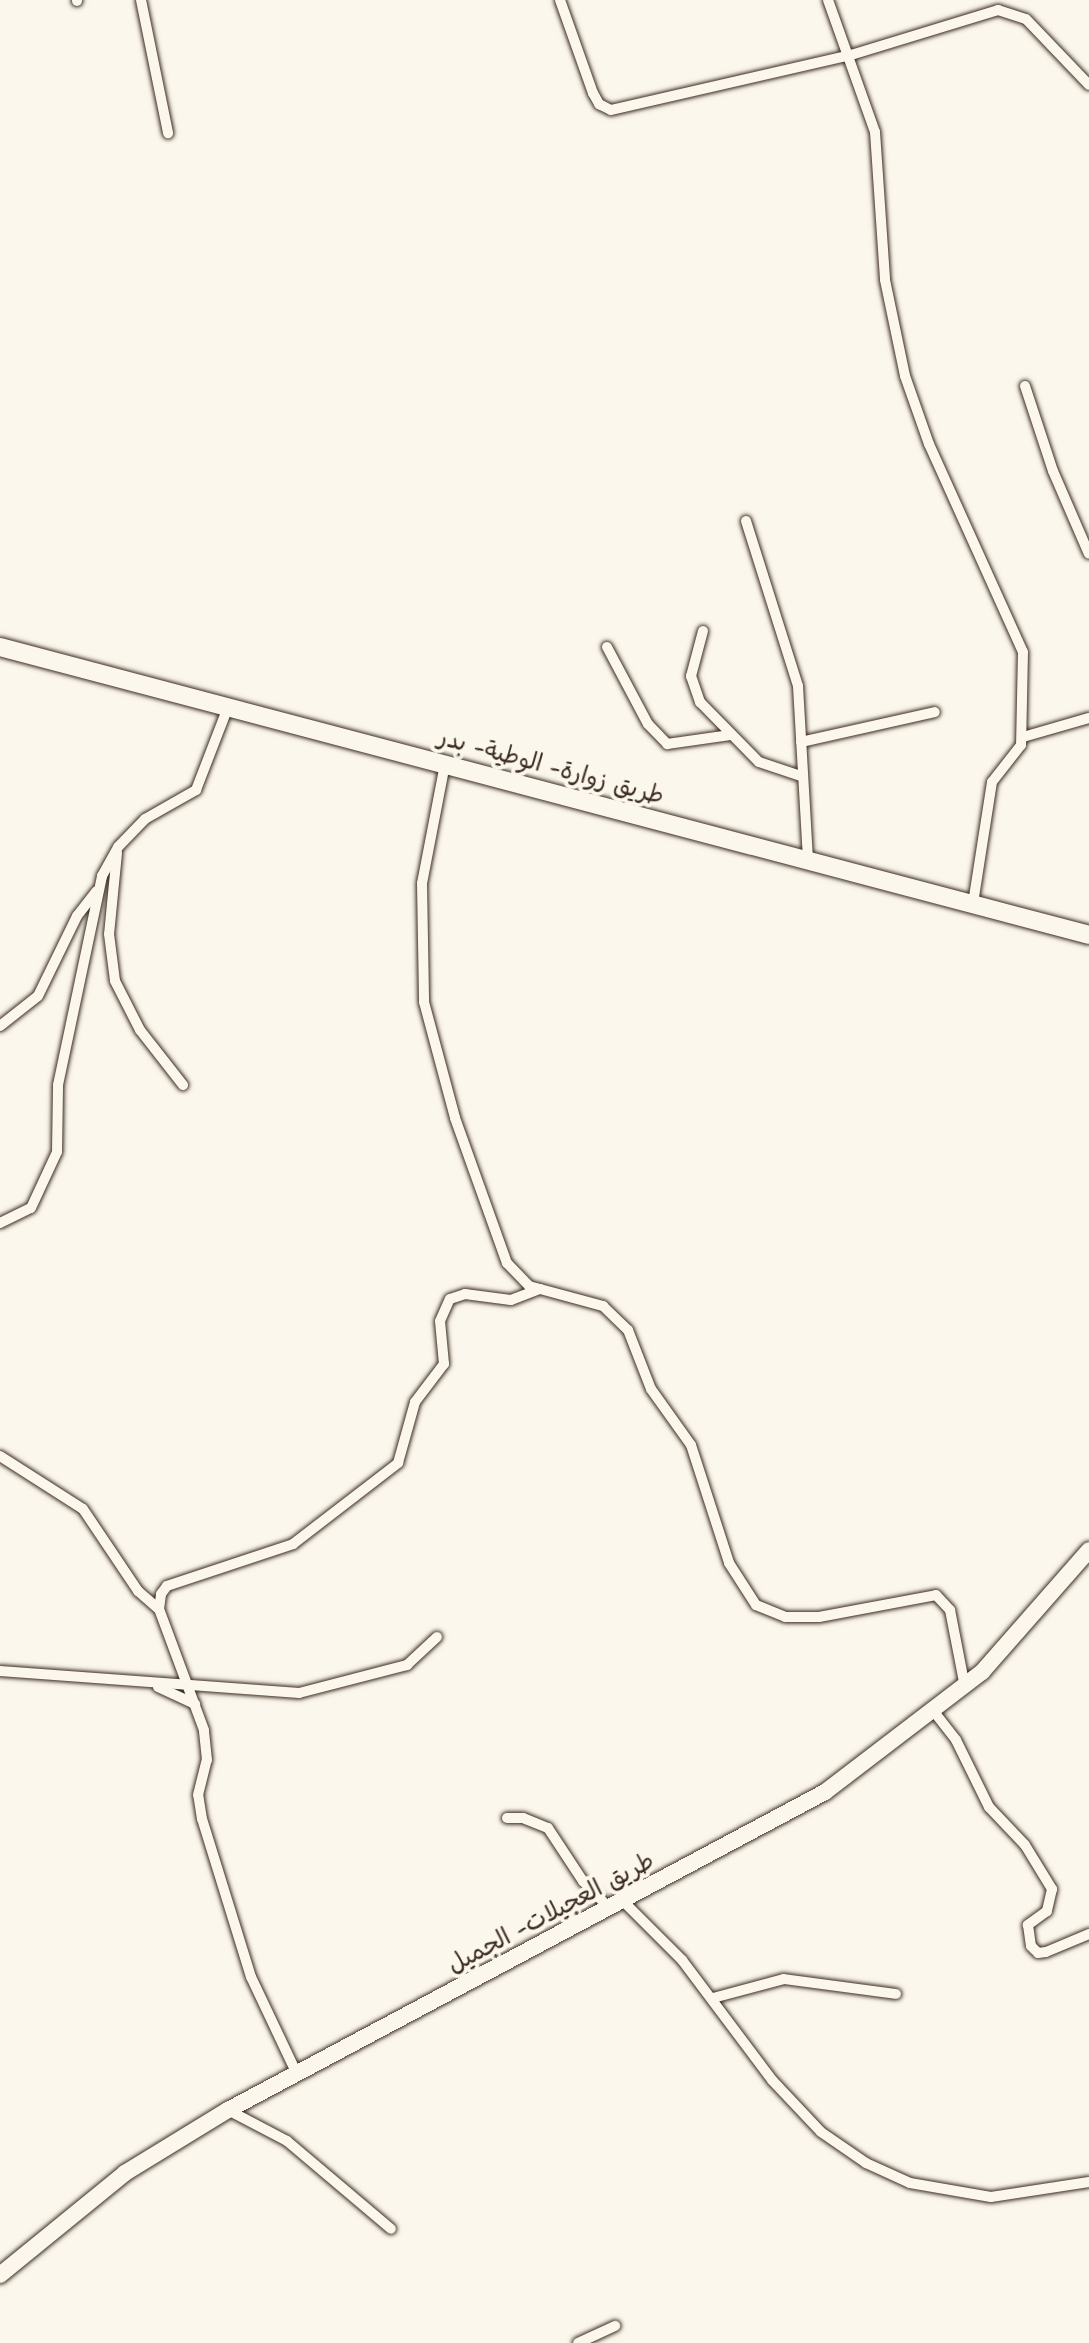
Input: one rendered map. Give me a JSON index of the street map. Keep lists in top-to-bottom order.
{
  "streets": {
    "highway": ["طريق زوارة- الوطية- بدر"],
    "main road": ["طريق العجيلات- الجميل"]
  }
}
